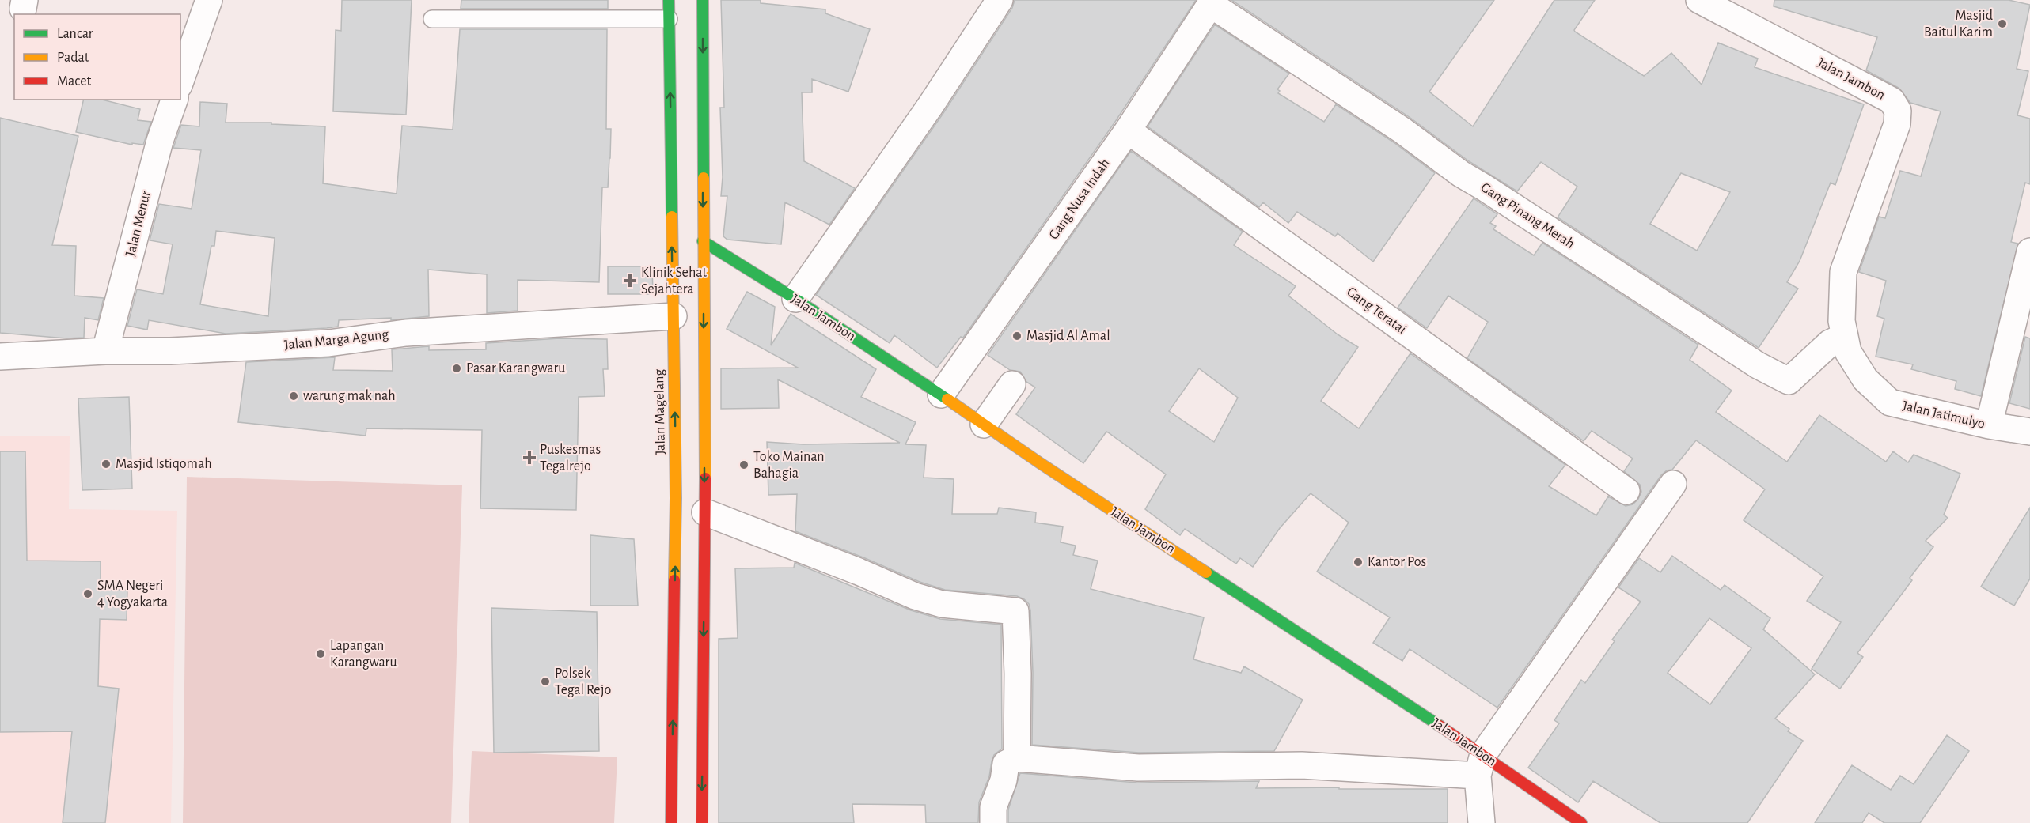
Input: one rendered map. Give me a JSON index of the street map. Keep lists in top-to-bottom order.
{
  "streets": {
    "main road": ["Jalan Jambon", "Jalan Magelang"],
    "street": [
      "Gang Nusa Indah",
      "Gang Pinang Merah",
      "Jalan Menur",
      "Gang Teratai",
      "Jalan Marga Agung",
      "Jalan Jatimulyo"
    ]
  },
  "crossings": [
    ["Jalan Jambon", "Gang Nusa Indah"],
    ["Jalan Jambon", "Jalan Jatimulyo"],
    ["Gang Nusa Indah", "Gang Pinang Merah"],
    ["Gang Nusa Indah", "Gang Teratai"],
    ["Gang Pinang Merah", "Jalan Jatimulyo"],
    ["Jalan Menur", "Jalan Marga Agung"],
    ["Jalan Marga Agung", "Jalan Magelang"]
  ],
  "places": {
    "other": [
      "Masjid Baitul Karim",
      "Masjid Al Amal",
      "Pasar Karangwaru",
      "warung mak nah",
      "Masjid Istiqomah",
      "Toko Mainan Bahagia",
      "Kantor Pos",
      "SMA Negeri 4 Yogyakarta",
      "Lapangan Karangwaru",
      "Polsek Tegal Rejo"
    ],
    "health": ["Klinik Sehat Sejahtera", "Puskesmas Tegalrejo"]
  },
  "legend": ["Lancar", "Padat", "Macet"]
}
